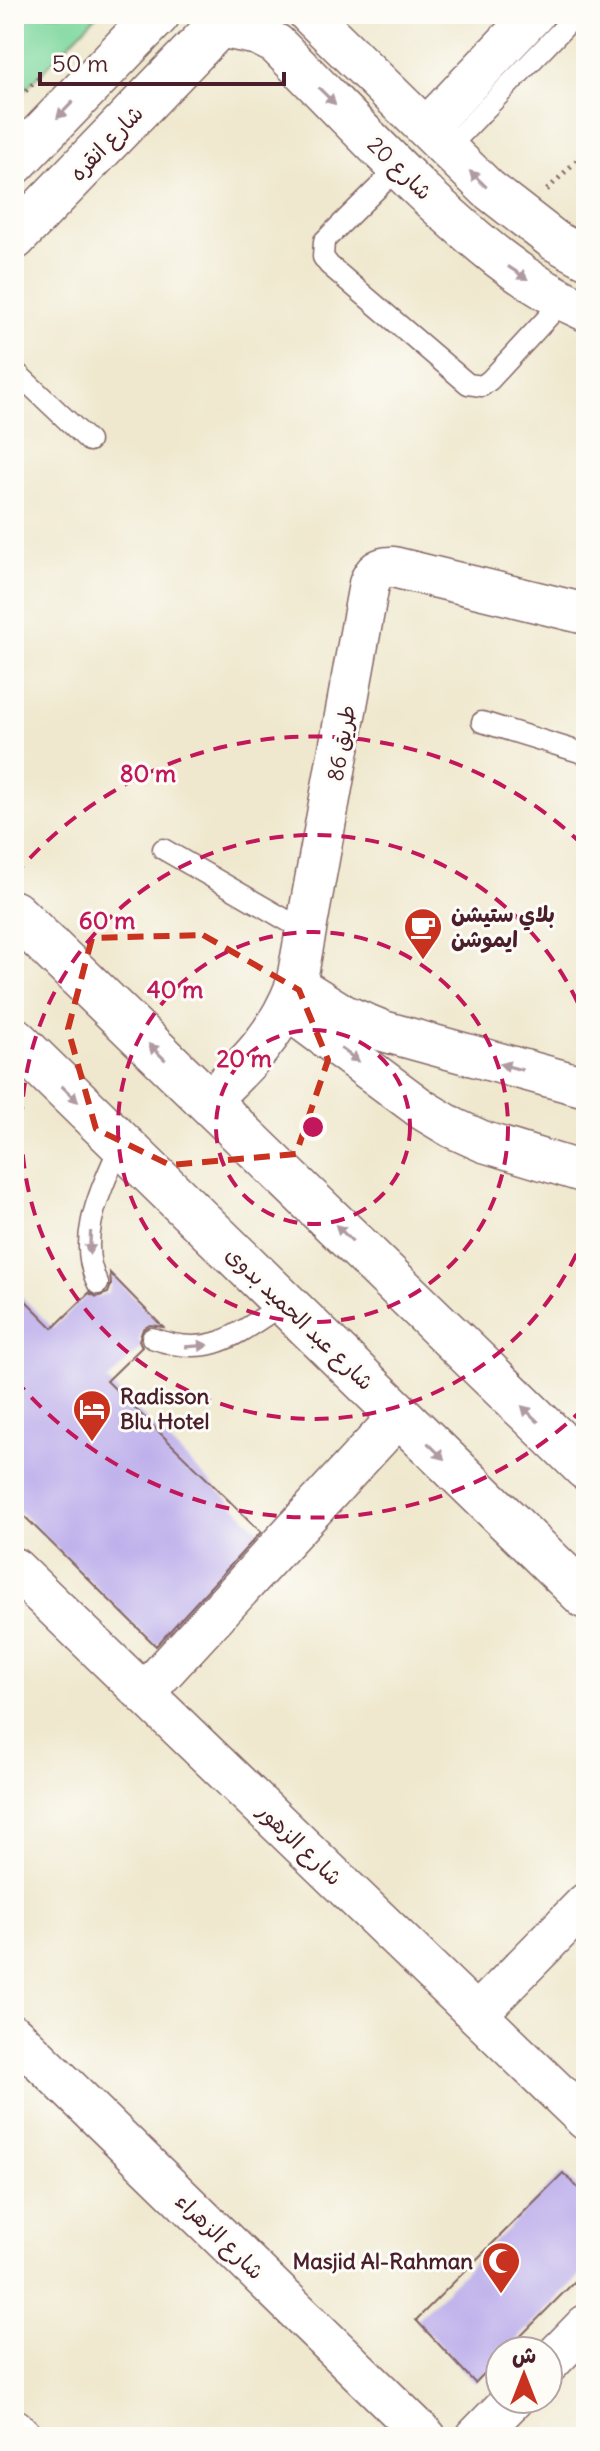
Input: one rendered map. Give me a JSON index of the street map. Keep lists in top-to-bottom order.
{
  "streets": {
    "main road": ["شارع انقره", "شارع عبد الحميد بدوى"],
    "street": [
      "شارع 20",
      "طريق 86",
      "شارع الزهور",
      "شارع الزهراء"
    ]
  },
  "crossings": [
    ["شارع انقره", "شارع 20"]
  ],
  "places": {
    "cafe": ["بلاي ستيشن ايموشن"],
    "hotel": ["Radisson Blu Hotel"],
    "mosque": ["Masjid Al-Rahman"]
  },
  "scale_bar": "50 m",
  "north": "top",
  "rings": [
    "80 m",
    "60 m",
    "40 m",
    "20 m"
  ]
}
